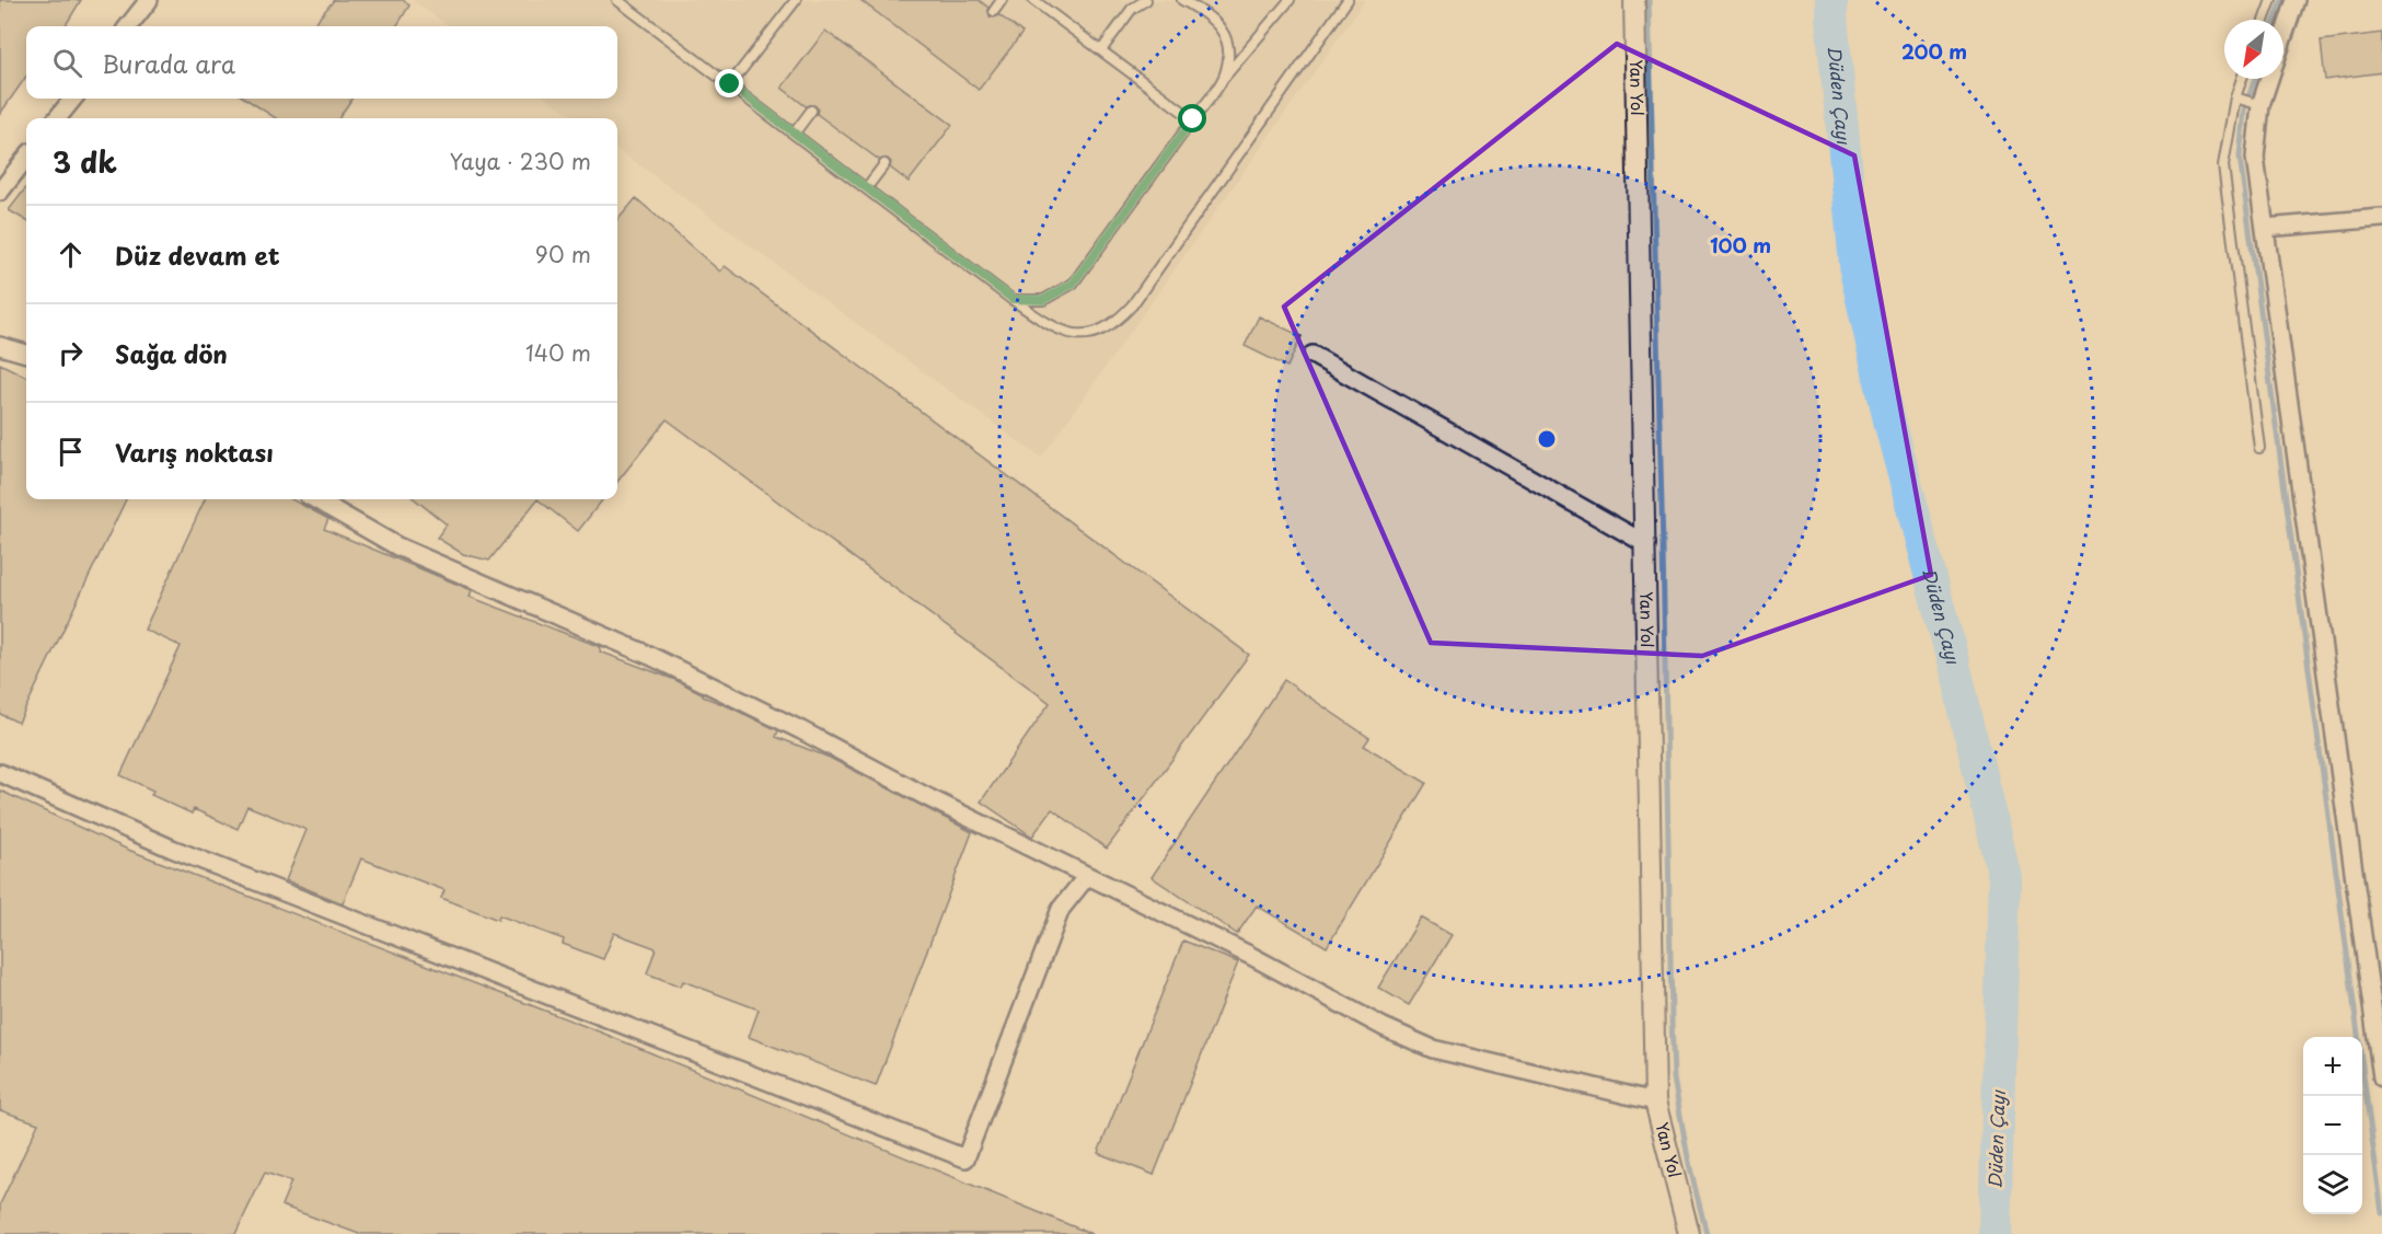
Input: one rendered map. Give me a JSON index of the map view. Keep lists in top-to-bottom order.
{
  "streets": {
    "street": ["Yan Yol"]
  },
  "water": ["Düden Çayı"],
  "north": "bottom left",
  "page": {
    "search": "Burada ara",
    "heading": ["3 dk", "Yaya · 230 m"],
    "list": [
      ["Düz devam et", "90 m"],
      ["Sağa dön", "140 m"],
      "Varış noktası"
    ],
    "map_buttons": ["+", "−"]
  },
  "rings": ["200 m", "100 m"]
}
